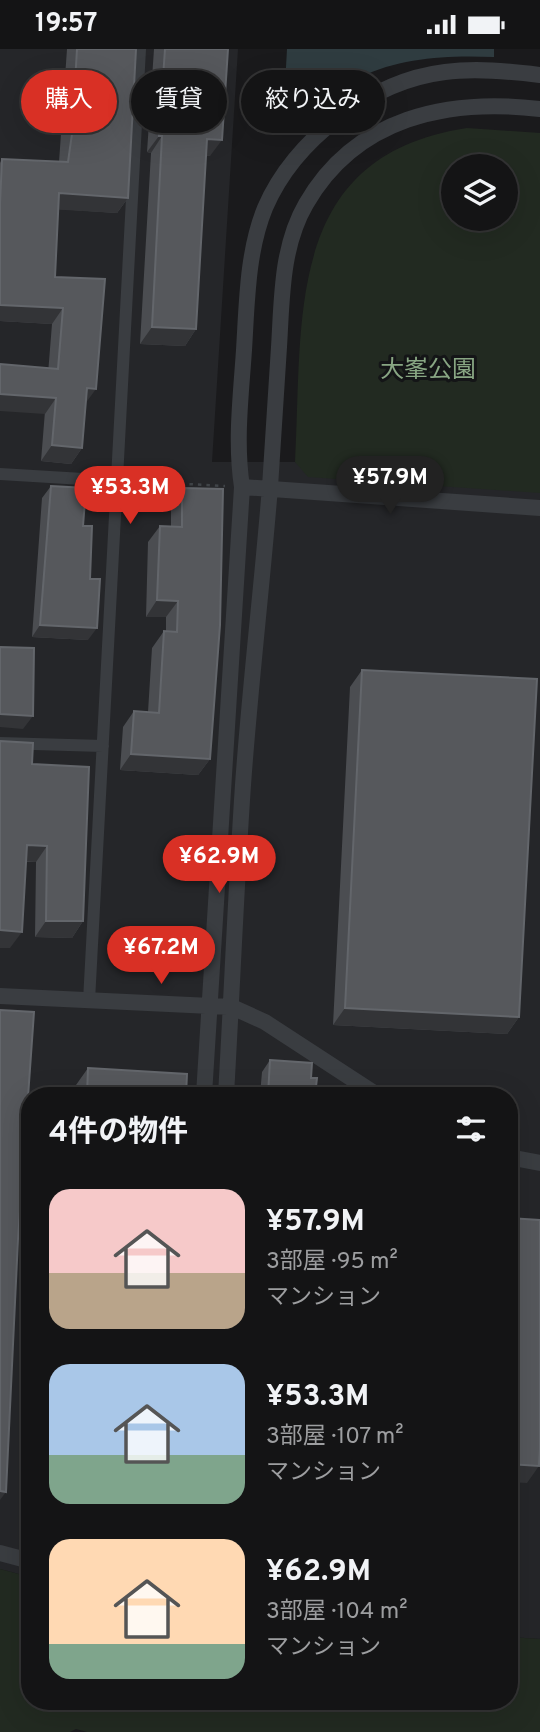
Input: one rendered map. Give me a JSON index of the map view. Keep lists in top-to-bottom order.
{
  "parks": ["大峯公園"],
  "page": {
    "status": "19:57",
    "chip": ["購入", "賃貸", "絞り込み"],
    "price": [
      "¥57.9M",
      "¥53.3M",
      "¥62.9M",
      "¥67.2M"
    ],
    "heading": "4件の物件",
    "list": [
      {
        "name": "¥57.9M",
        "note": "3部屋 · 95 m² · マンション"
      },
      {
        "name": "¥53.3M",
        "note": "3部屋 · 107 m² · マンション"
      },
      {
        "name": "¥62.9M",
        "note": "3部屋 · 104 m² · マンション"
      }
    ]
  }
}
